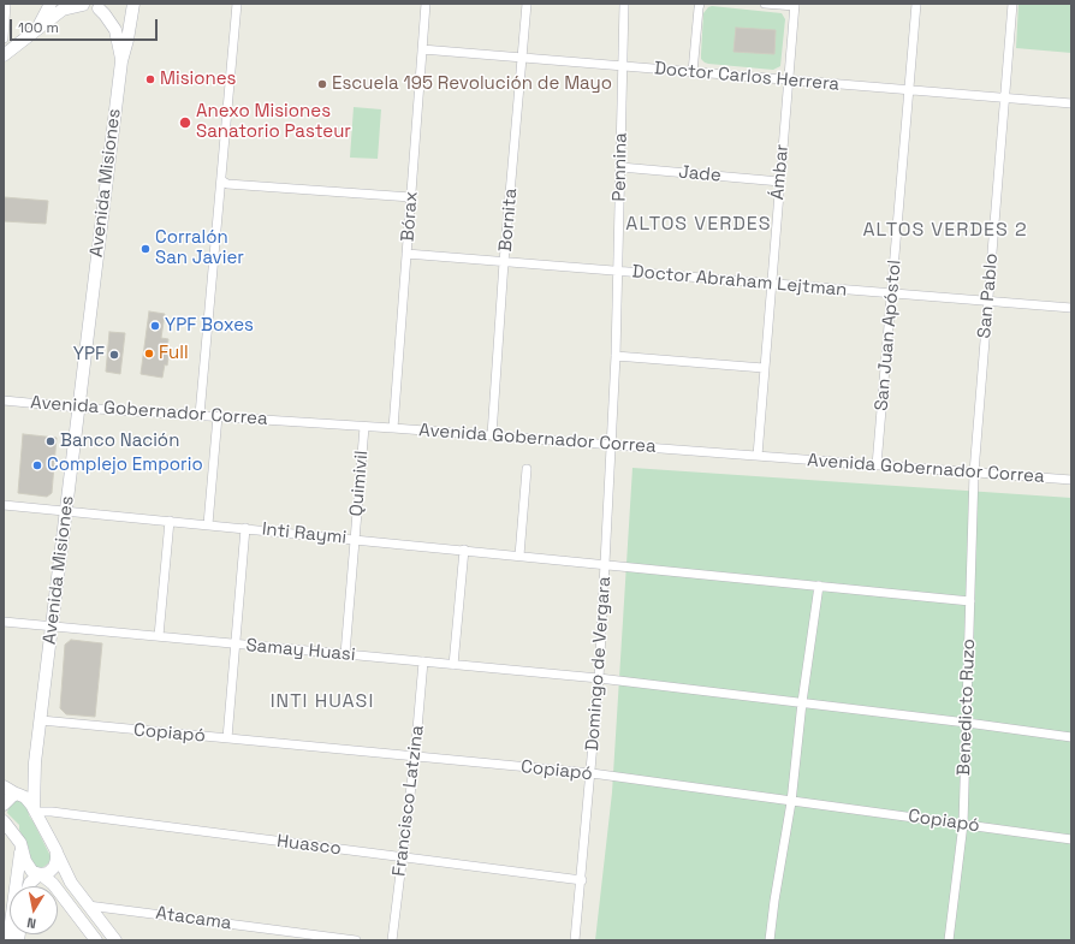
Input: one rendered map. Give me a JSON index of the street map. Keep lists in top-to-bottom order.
{
  "streets": {
    "main road": ["Avenida Misiones"],
    "street": [
      "Doctor Carlos Herrera",
      "Pennina",
      "Ámbar",
      "Jade",
      "Bórax",
      "Bornita",
      "Doctor Abraham Lejtman",
      "San Pablo",
      "San Juan Apóstol",
      "Avenida Gobernador Correa",
      "Quimivil",
      "Inti Raymi",
      "Samay Huasi",
      "Domingo de Vergara",
      "Benedicto Ruzo",
      "Copiapó",
      "Francisco Latzina",
      "Huasco",
      "Atacama"
    ]
  },
  "crossings": [
    ["Doctor Carlos Herrera", "Pennina"],
    ["Doctor Carlos Herrera", "Ámbar"],
    ["Doctor Carlos Herrera", "Bórax"],
    ["Doctor Carlos Herrera", "Bornita"],
    ["Doctor Carlos Herrera", "San Pablo"],
    ["Doctor Carlos Herrera", "San Juan Apóstol"],
    ["Pennina", "Jade"],
    ["Pennina", "Doctor Abraham Lejtman"],
    ["Pennina", "Avenida Gobernador Correa"],
    ["Pennina", "Domingo de Vergara"],
    ["Ámbar", "Jade"],
    ["Ámbar", "Doctor Abraham Lejtman"],
    ["Ámbar", "Avenida Gobernador Correa"],
    ["Avenida Misiones", "Avenida Gobernador Correa"],
    ["Avenida Misiones", "Inti Raymi"],
    ["Avenida Misiones", "Samay Huasi"],
    ["Avenida Misiones", "Copiapó"],
    ["Avenida Misiones", "Huasco"],
    ["Bórax", "Doctor Abraham Lejtman"],
    ["Bórax", "Avenida Gobernador Correa"],
    ["Bornita", "Doctor Abraham Lejtman"],
    ["Bornita", "Avenida Gobernador Correa"],
    ["Doctor Abraham Lejtman", "San Pablo"],
    ["Doctor Abraham Lejtman", "San Juan Apóstol"],
    ["San Pablo", "Avenida Gobernador Correa"],
    ["San Pablo", "Benedicto Ruzo"],
    ["San Juan Apóstol", "Avenida Gobernador Correa"],
    ["Avenida Gobernador Correa", "Quimivil"],
    ["Avenida Gobernador Correa", "Domingo de Vergara"],
    ["Avenida Gobernador Correa", "Benedicto Ruzo"],
    ["Quimivil", "Inti Raymi"],
    ["Quimivil", "Samay Huasi"],
    ["Inti Raymi", "Domingo de Vergara"],
    ["Inti Raymi", "Benedicto Ruzo"],
    ["Samay Huasi", "Domingo de Vergara"],
    ["Samay Huasi", "Benedicto Ruzo"],
    ["Samay Huasi", "Francisco Latzina"],
    ["Domingo de Vergara", "Copiapó"],
    ["Domingo de Vergara", "Huasco"],
    ["Benedicto Ruzo", "Copiapó"],
    ["Copiapó", "Francisco Latzina"],
    ["Francisco Latzina", "Huasco"]
  ],
  "districts": ["ALTOS VERDES", "ALTOS VERDES 2", "INTI HUASI"],
  "places": [
    "Misiones",
    "Escuela 195 Revolución de Mayo",
    "Anexo Misiones Sanatorio Pasteur",
    "Corralón San Javier",
    "YPF Boxes",
    "Full",
    "YPF",
    "Banco Nación",
    "Complejo Emporio"
  ],
  "scale_bar": "100 m",
  "north": "bottom"
}
